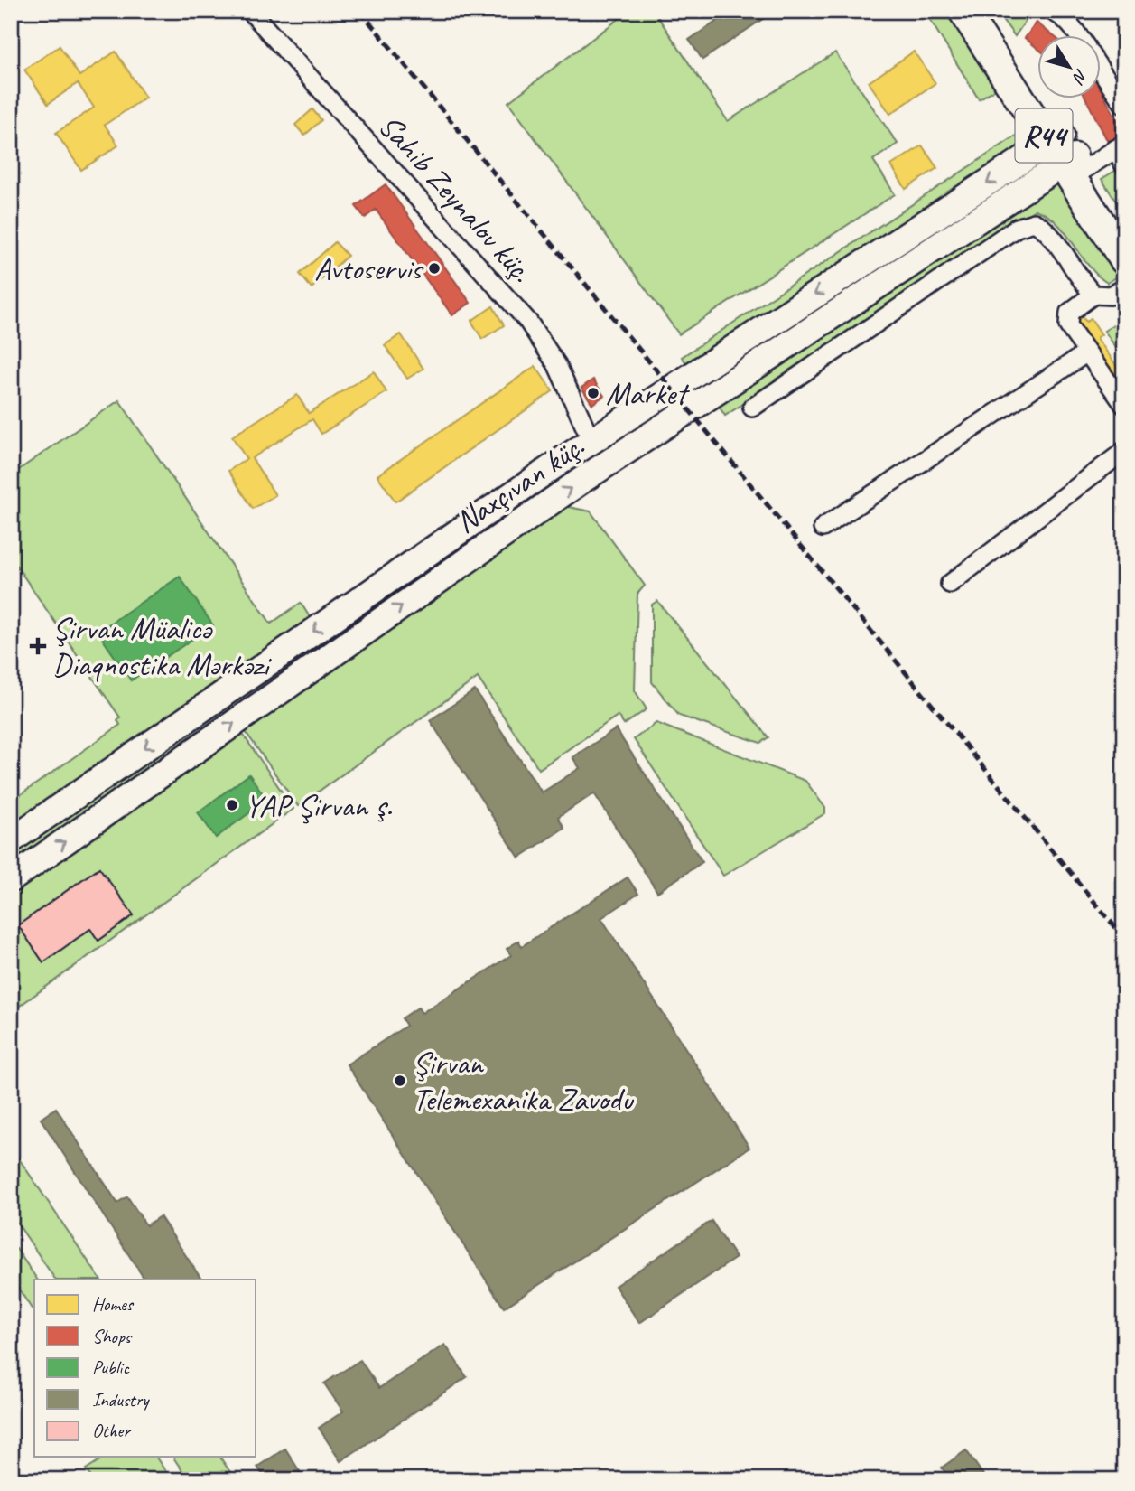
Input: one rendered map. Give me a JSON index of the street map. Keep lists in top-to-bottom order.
{
  "streets": {
    "main road": ["R44", "Naxçıvan küç."],
    "street": ["Sahib Zeynalov küç."]
  },
  "crossings": [
    ["R44", "Naxçıvan küç."],
    ["Sahib Zeynalov küç.", "Naxçıvan küç."]
  ],
  "places": {
    "other": [
      "Avtoservis",
      "Market",
      "YAP Şirvan ş.",
      "Şirvan Telemexanika Zavodu"
    ],
    "health": ["Şirvan Müalicə Diaqnostika Mərkəzi"]
  },
  "legend": [
    "Homes",
    "Shops",
    "Public",
    "Industry",
    "Other"
  ],
  "north": "bottom right"
}
